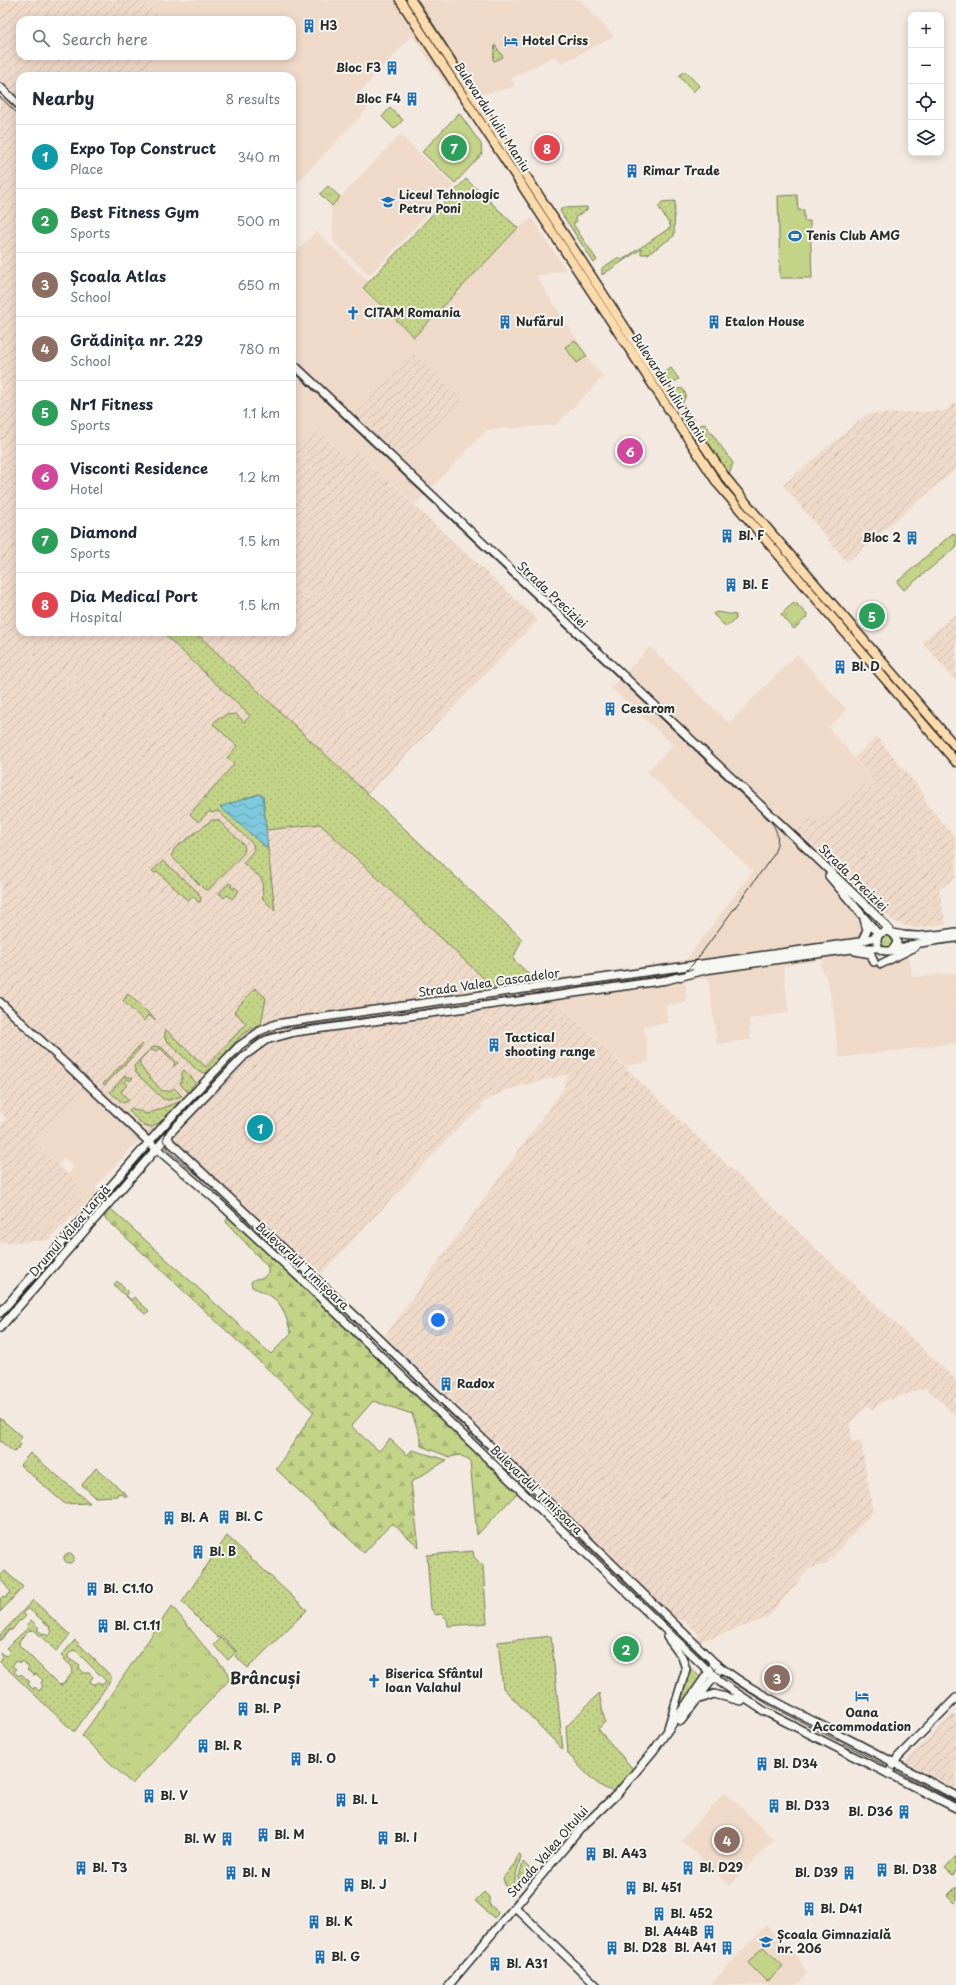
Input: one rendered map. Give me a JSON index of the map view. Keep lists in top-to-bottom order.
{
  "streets": {
    "main road": [
      "Bulevardul Iuliu Maniu",
      "Strada Preciziei",
      "Strada Valea Cascadelor",
      "Drumul Valea Largă",
      "Bulevardul Timișoara",
      "Strada Valea Oltului"
    ]
  },
  "crossings": [
    ["Strada Preciziei", "Strada Valea Cascadelor"],
    ["Strada Valea Cascadelor", "Drumul Valea Largă"],
    ["Strada Valea Cascadelor", "Bulevardul Timișoara"],
    ["Drumul Valea Largă", "Bulevardul Timișoara"],
    ["Bulevardul Timișoara", "Strada Valea Oltului"]
  ],
  "districts": ["Brâncuși"],
  "places": {
    "building": [
      "H3",
      "Bloc F3",
      "Bloc F4",
      "Rimar Trade",
      "Nufărul",
      "Etalon House",
      "Bl. F",
      "Bloc 2",
      "Bl. E",
      "Bl. D",
      "Cesarom",
      "Tactical shooting range",
      "Radox",
      "Bl. C",
      "Bl. A",
      "Bl. B",
      "Bl. C1.10",
      "Bl. C1.11",
      "Bl. P",
      "Bl. R",
      "Bl. O",
      "Bl. D34",
      "Bl. V",
      "Bl. L",
      "Bl. D33",
      "Bl. D36",
      "Bl. M",
      "Bl. I",
      "Bl. W",
      "Bl. A43",
      "Bl. T3",
      "Bl. D29",
      "Bl. D38",
      "Bl. N",
      "Bl. D39",
      "Bl. J",
      "Bl. 451",
      "Bl. D41",
      "Bl. 452",
      "Bl. K",
      "Bl. A44B",
      "Bl. D28",
      "Bl. A41",
      "Bl. G",
      "Bl. A31"
    ],
    "hotel": ["Hotel Criss", "Oana Accommodation"],
    "school or university": ["Liceul Tehnologic Petru Poni", "Școala Gimnazială nr. 206"],
    "sports": ["Tenis Club AMG"],
    "church": ["CITAM Romania", "Biserica Sfântul Ioan Valahul"]
  },
  "page": {
    "map_buttons": ["+", "−"],
    "search": "Search here",
    "heading": ["Nearby", "8 results"],
    "list": [
      {
        "mark": "1",
        "name": "Expo Top Construct",
        "note": "Place",
        "value": "340 m"
      },
      {
        "mark": "2",
        "name": "Best Fitness Gym",
        "note": "Sports",
        "value": "500 m"
      },
      {
        "mark": "3",
        "name": "Școala Atlas",
        "note": "School",
        "value": "650 m"
      },
      {
        "mark": "4",
        "name": "Grădinița nr. 229",
        "note": "School",
        "value": "780 m"
      },
      {
        "mark": "5",
        "name": "Nr1 Fitness",
        "note": "Sports",
        "value": "1.1 km"
      },
      {
        "mark": "6",
        "name": "Visconti Residence",
        "note": "Hotel",
        "value": "1.2 km"
      },
      {
        "mark": "7",
        "name": "Diamond",
        "note": "Sports",
        "value": "1.5 km"
      },
      {
        "mark": "8",
        "name": "Dia Medical Port",
        "note": "Hospital",
        "value": "1.5 km"
      }
    ],
    "pins": [
      "7",
      "8",
      "6",
      "5",
      "1",
      "2",
      "3",
      "4"
    ]
  }
}
